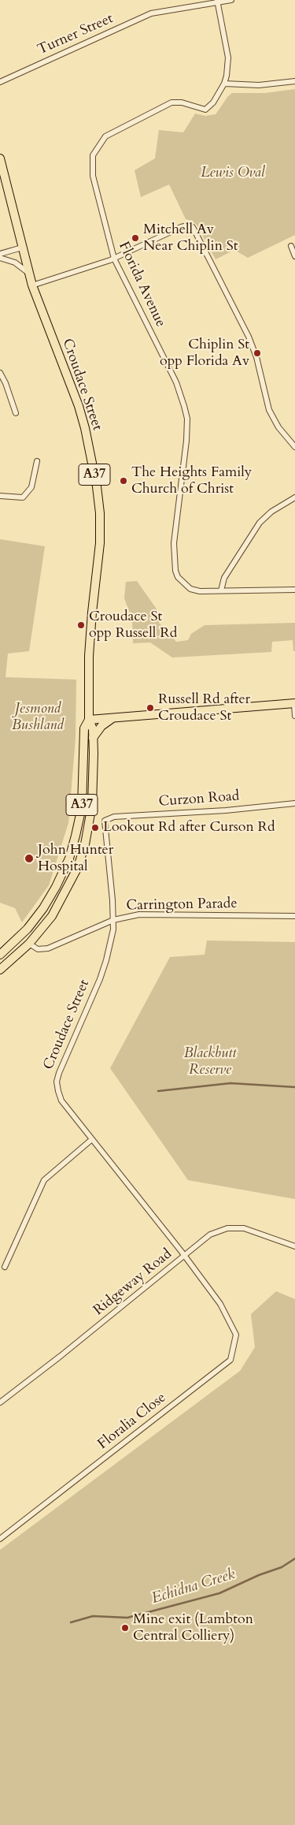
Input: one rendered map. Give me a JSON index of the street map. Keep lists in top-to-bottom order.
{
  "streets": {
    "main road": ["Croudace Street", "A37"],
    "street": [
      "Turner Street",
      "Florida Avenue",
      "Curzon Road",
      "Carrington Parade",
      "Ridgeway Road",
      "Floralia Close"
    ]
  },
  "crossings": [
    ["Croudace Street", "A37"],
    ["Croudace Street", "Curzon Road"],
    ["Croudace Street", "Carrington Parade"],
    ["Croudace Street", "Ridgeway Road"],
    ["Croudace Street", "Floralia Close"],
    ["A37", "Carrington Parade"]
  ],
  "water": ["Echidna Creek"],
  "parks": ["Lewis Oval", "Jesmond Bushland", "Blackbutt Reserve"],
  "places": [
    "Mitchell Av Near Chiplin St",
    "Chiplin St opp Florida Av",
    "The Heights Family Church of Christ",
    "Croudace St opp Russell Rd",
    "Russell Rd after Croudace St",
    "Lookout Rd after Curson Rd",
    "John Hunter Hospital",
    "Mine exit (Lambton Central Colliery)"
  ]
}
